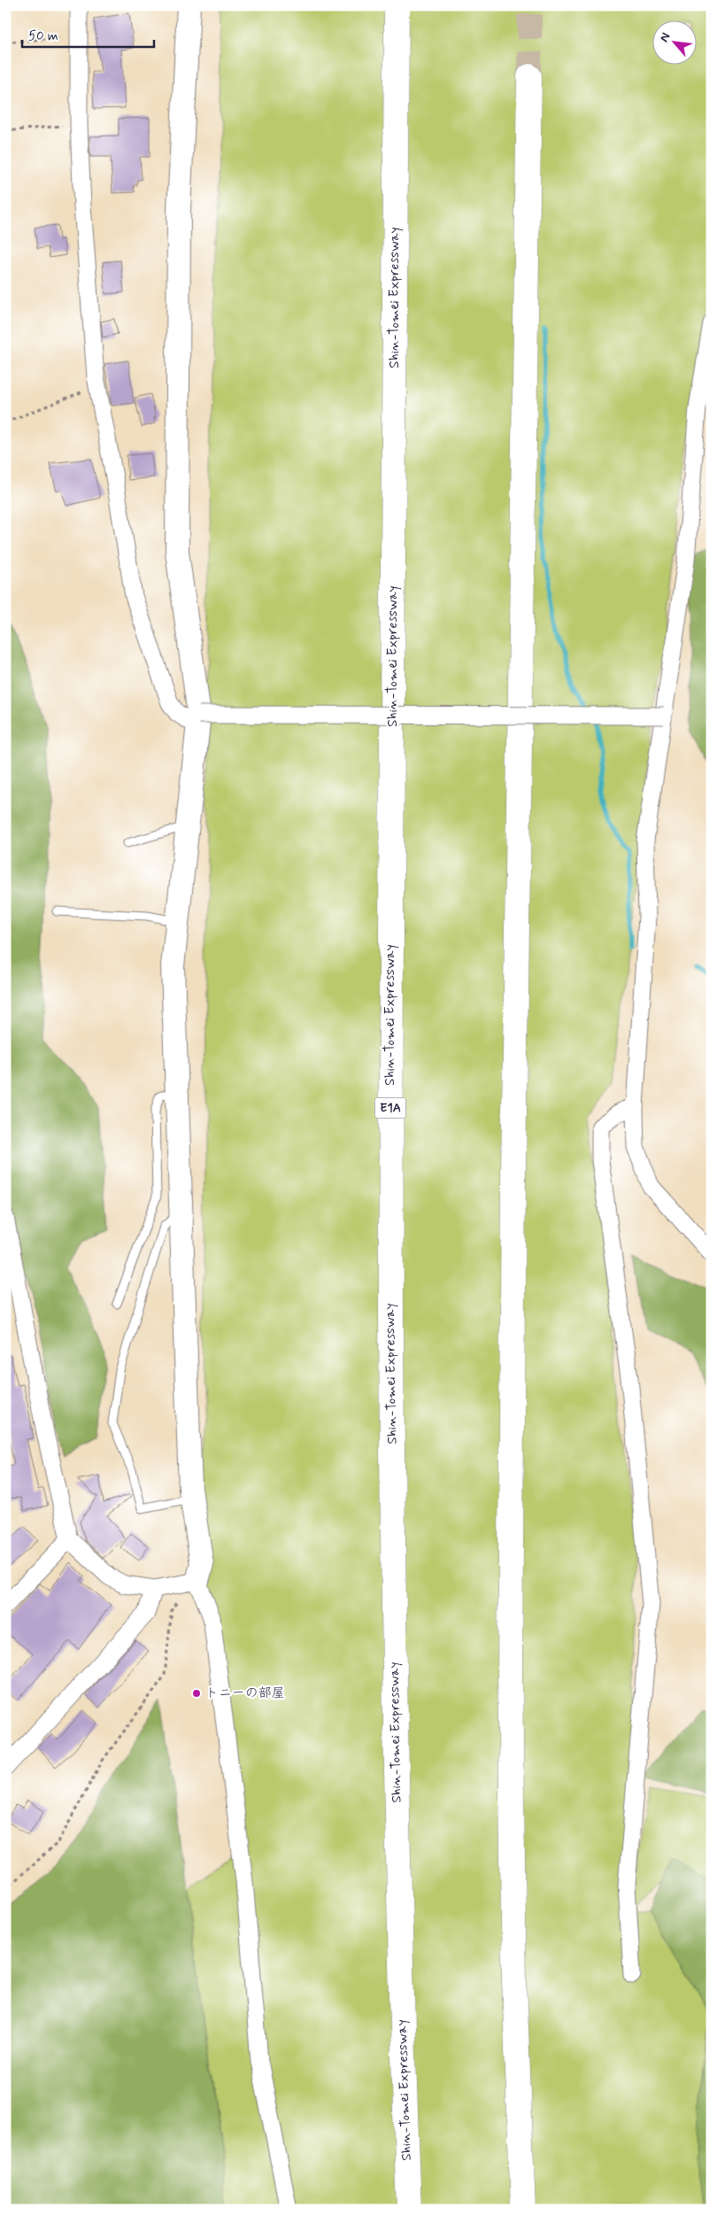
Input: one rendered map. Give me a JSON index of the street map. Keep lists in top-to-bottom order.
{
  "streets": {
    "highway": ["Shin-Tomei Expressway", "E1A"]
  },
  "places": ["トニーの部屋"],
  "scale_bar": "50 m",
  "north": "top left"
}
